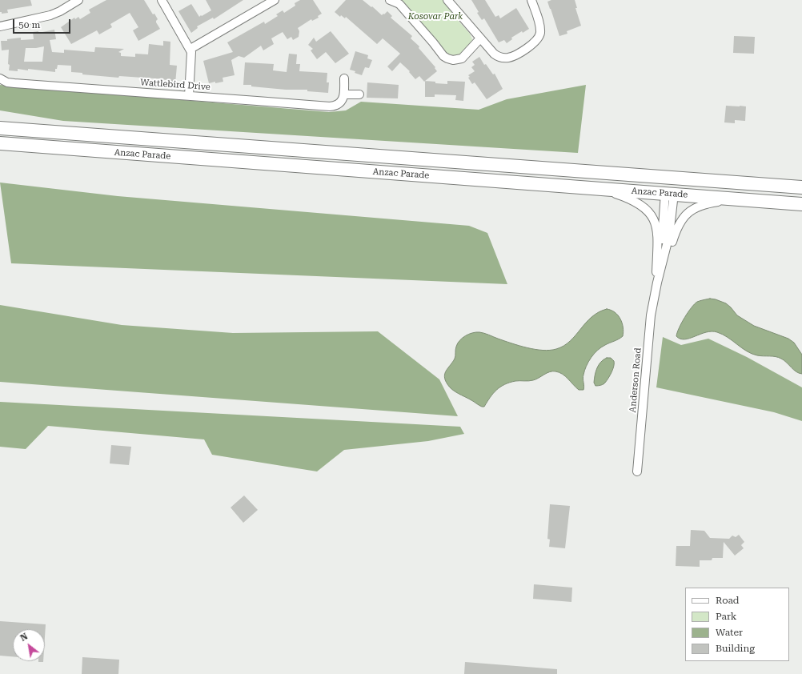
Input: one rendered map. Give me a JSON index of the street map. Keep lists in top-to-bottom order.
{
  "streets": {
    "main road": ["Anzac Parade"],
    "street": ["Wattlebird Drive", "Anderson Road"]
  },
  "crossings": [
    ["Anzac Parade", "Anderson Road"]
  ],
  "parks": ["Kosovar Park"],
  "legend": [
    "Road",
    "Park",
    "Water",
    "Building"
  ],
  "scale_bar": "50 m",
  "north": "top left"
}
